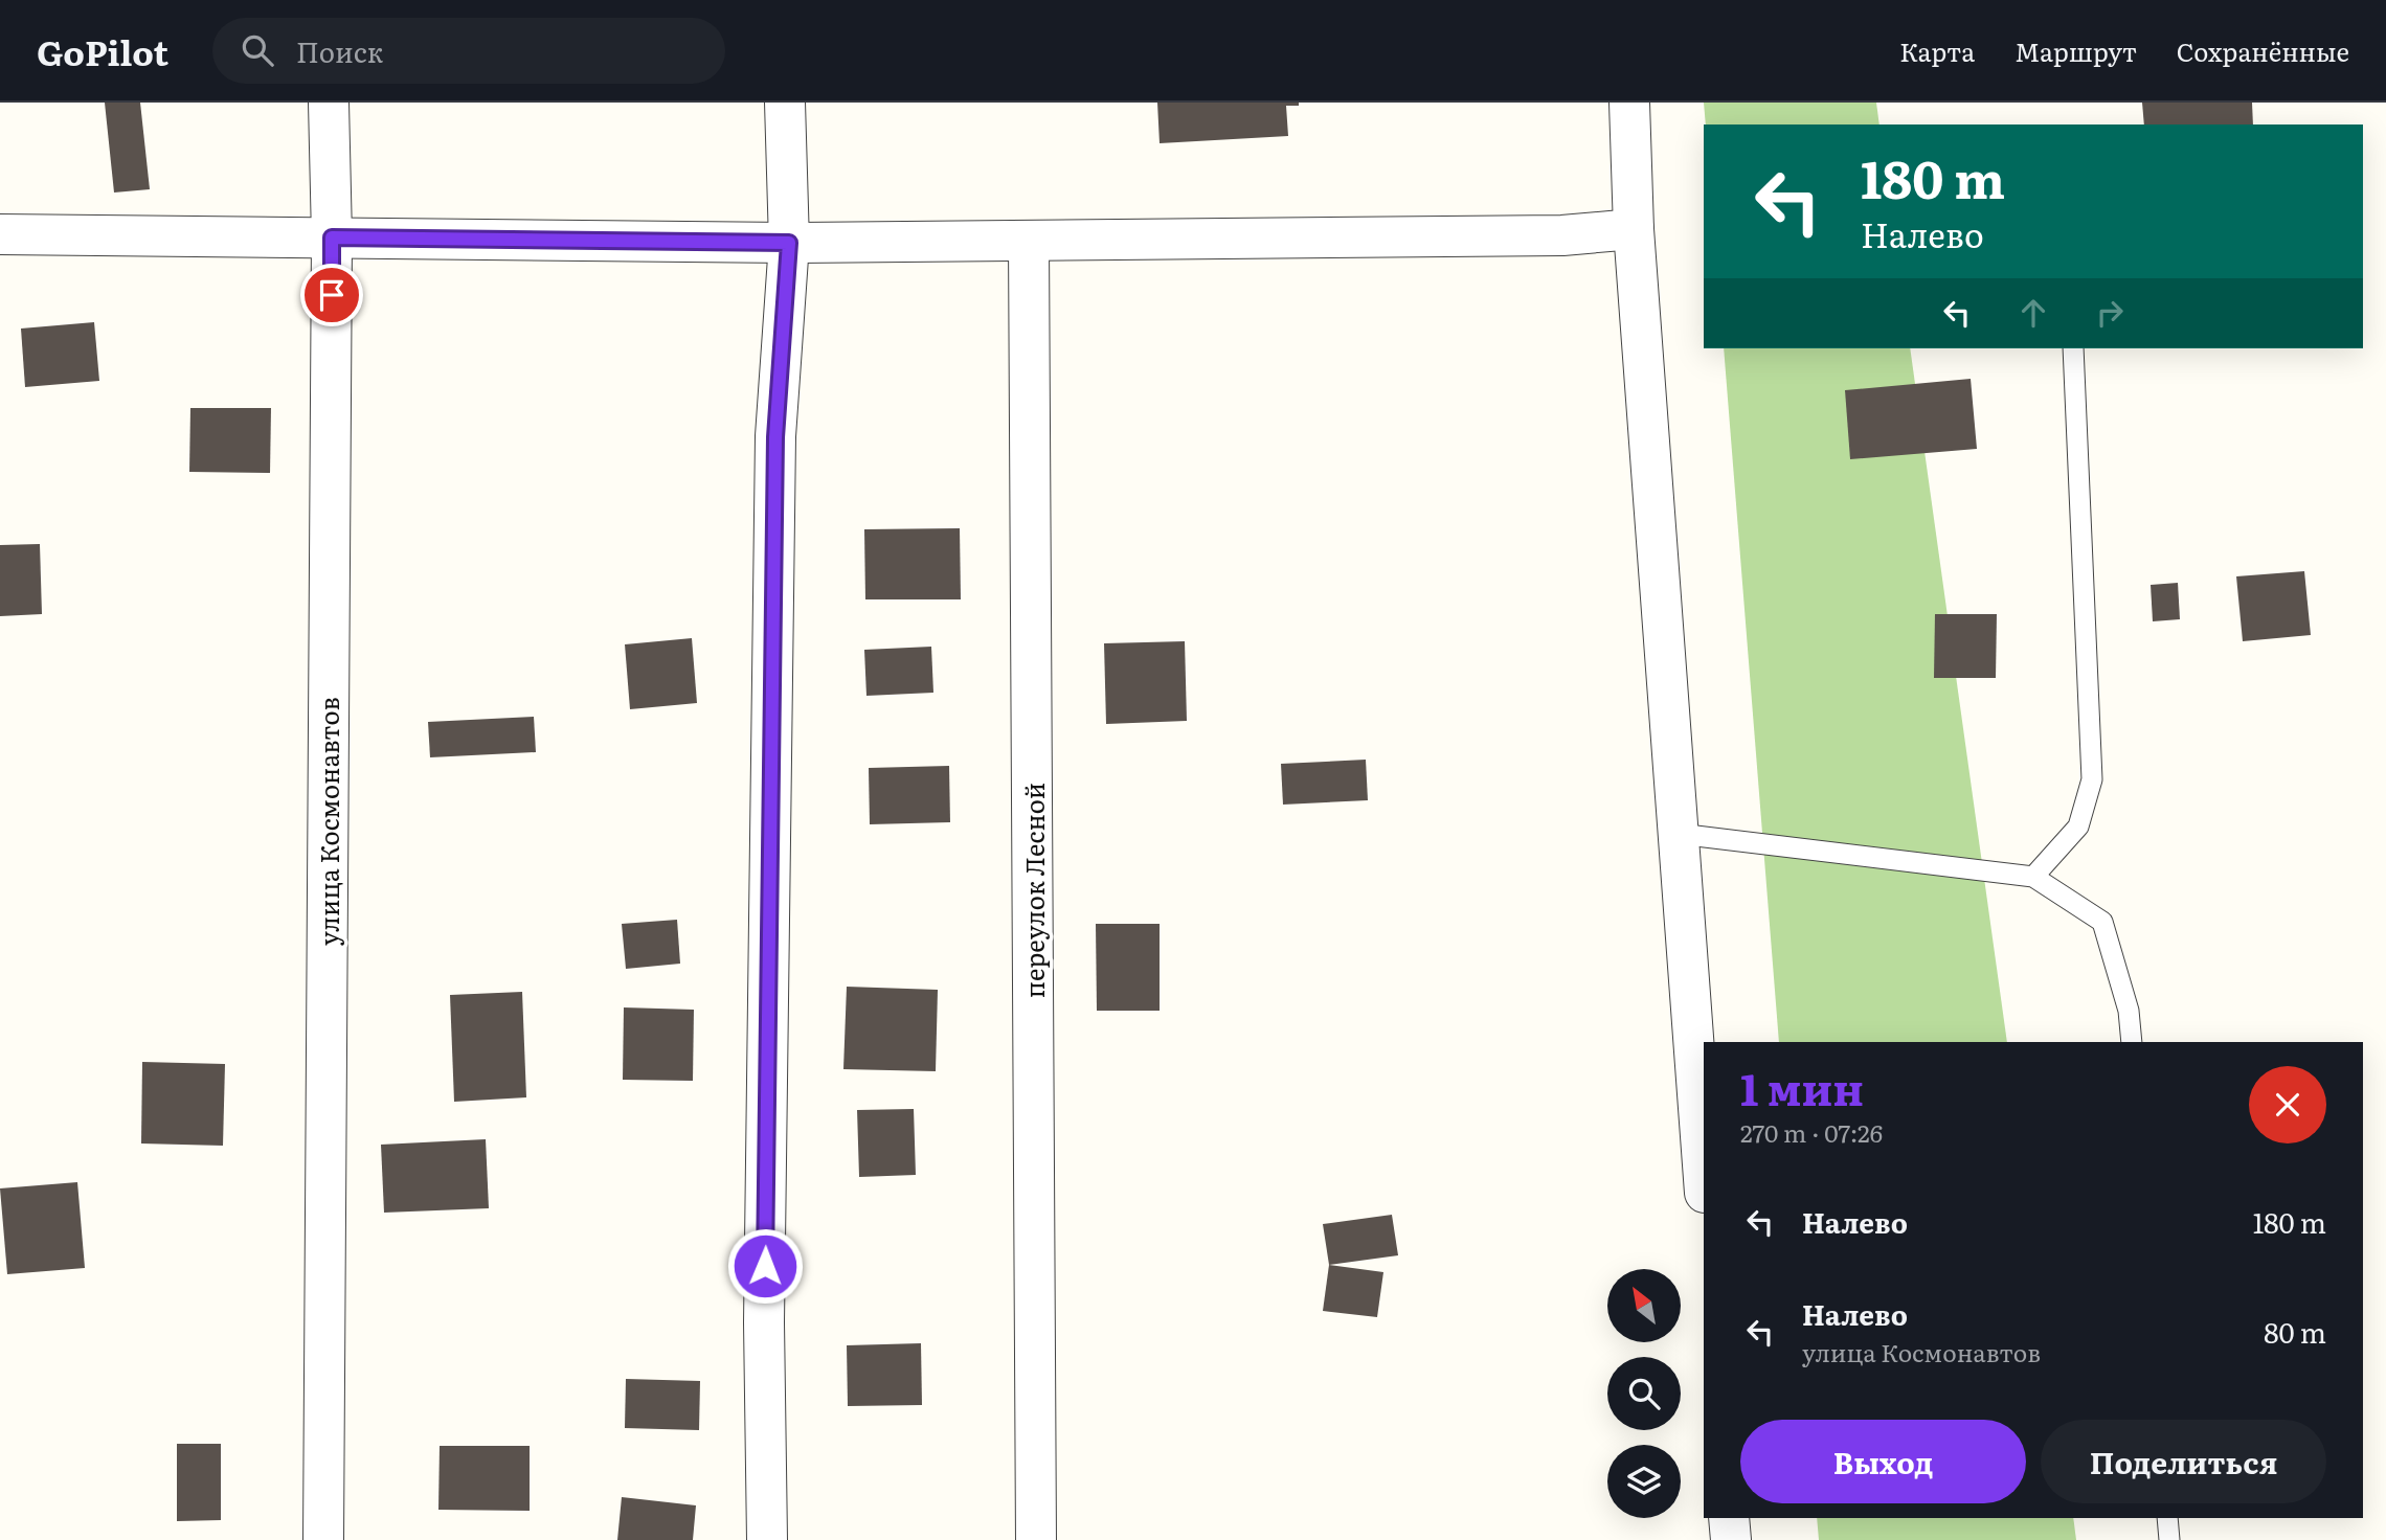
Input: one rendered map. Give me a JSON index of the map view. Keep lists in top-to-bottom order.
{
  "streets": {
    "street": ["улица Космонавтов", "переулок Лесной"]
  },
  "north": "top left",
  "page": {
    "header": "GoPilot",
    "search": "Поиск",
    "nav": ["Карта", "Маршрут", "Сохранённые"],
    "turn": ["180 m", "Налево"],
    "heading": ["1 мин", "270 m · 07:26"],
    "list": [
      {
        "name": "Налево",
        "value": "180 m"
      },
      {
        "name": "Налево",
        "note": "улица Космонавтов",
        "value": "80 m"
      }
    ],
    "buttons": ["Выход", "Поделиться"]
  }
}
